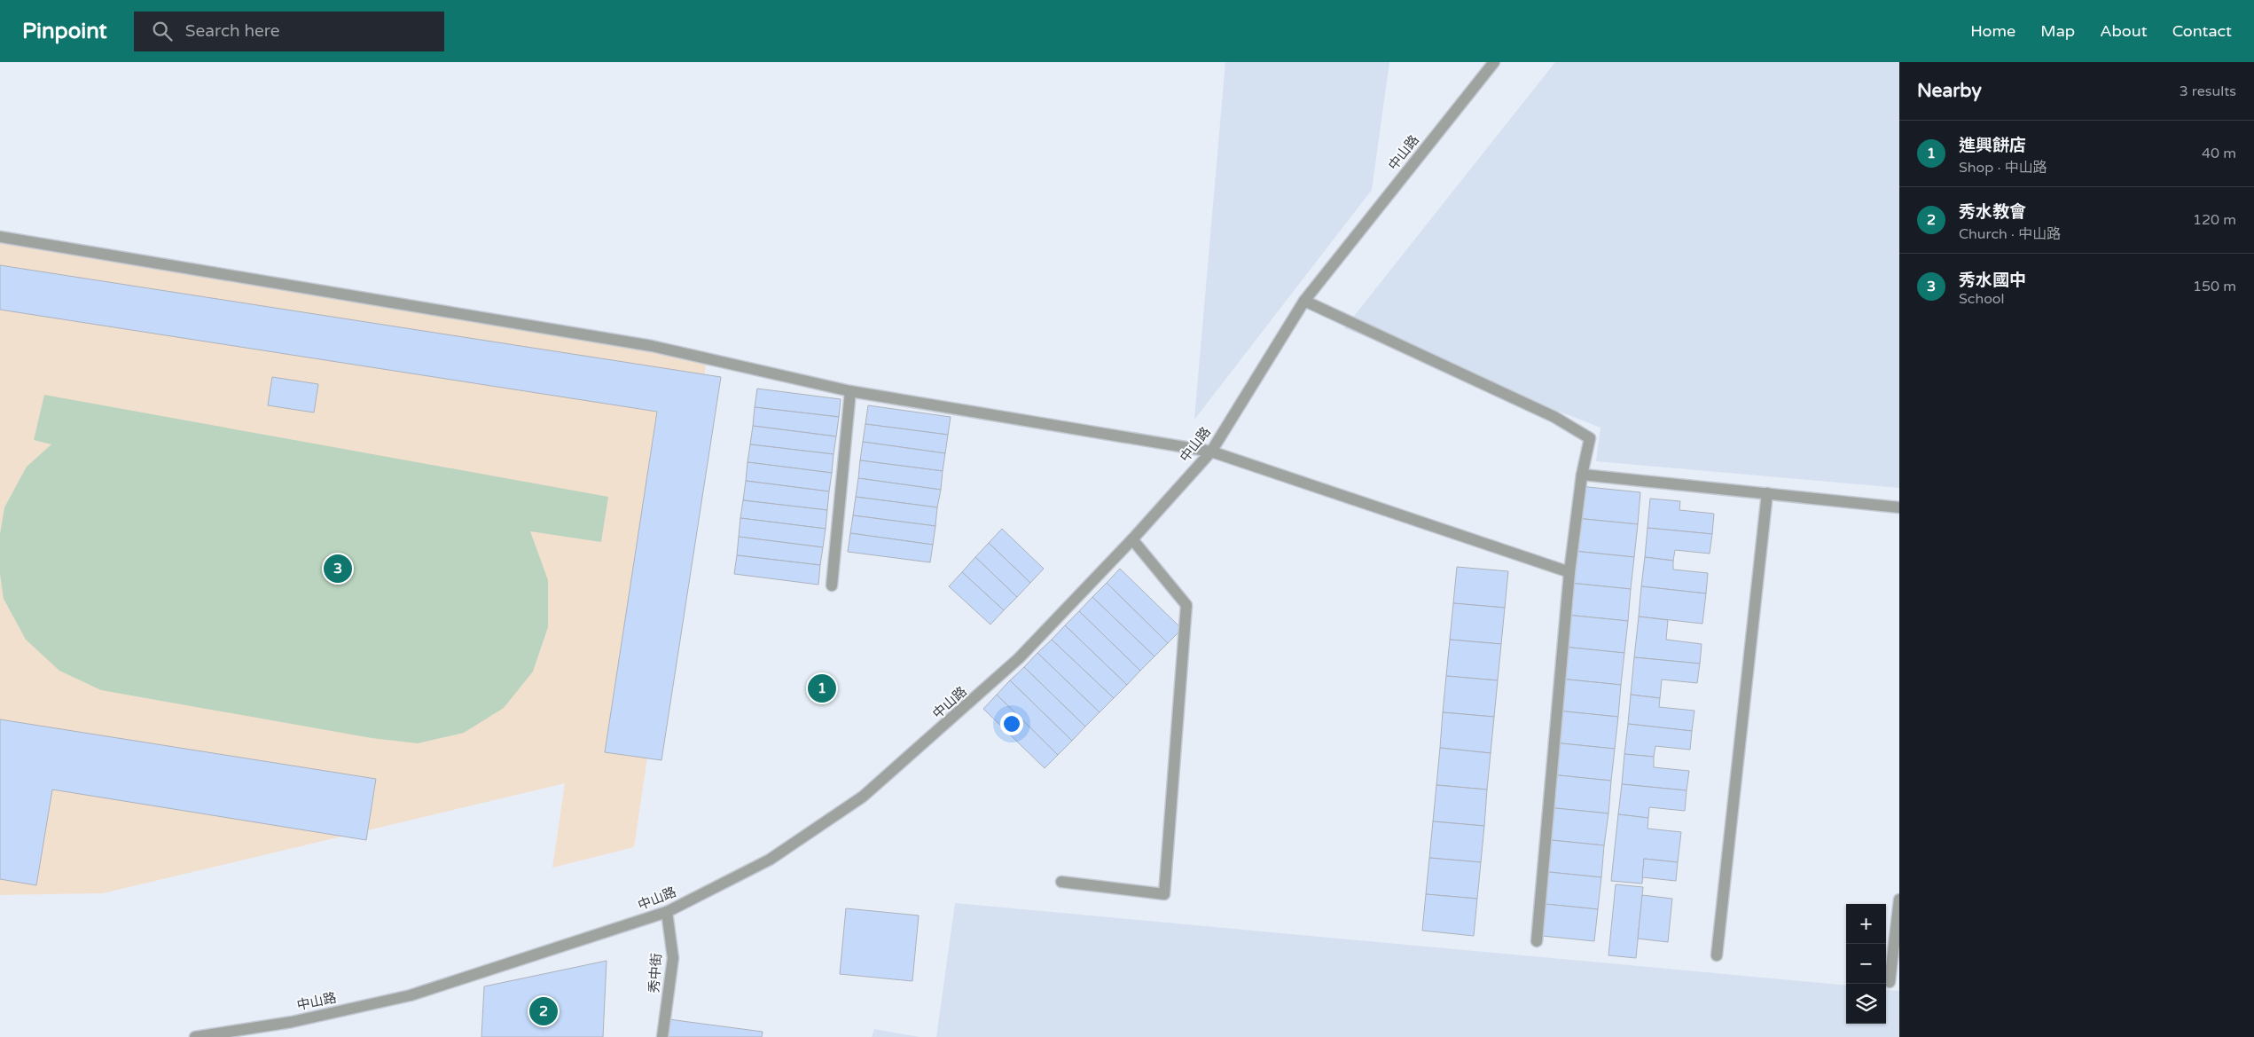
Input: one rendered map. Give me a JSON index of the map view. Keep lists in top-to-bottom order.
{
  "streets": {
    "street": ["中山路", "秀中街"]
  },
  "crossings": [
    ["中山路", "秀中街"]
  ],
  "page": {
    "header": "Pinpoint",
    "search": "Search here",
    "nav": [
      "Home",
      "Map",
      "About",
      "Contact"
    ],
    "heading": ["Nearby", "3 results"],
    "list": [
      {
        "mark": "1",
        "name": "進興餅店",
        "note": "Shop · 中山路",
        "value": "40 m"
      },
      {
        "mark": "2",
        "name": "秀水教會",
        "note": "Church · 中山路",
        "value": "120 m"
      },
      {
        "mark": "3",
        "name": "秀水國中",
        "note": "School",
        "value": "150 m"
      }
    ],
    "pins": ["3", "1", "2"],
    "map_buttons": ["+", "−"]
  }
}
